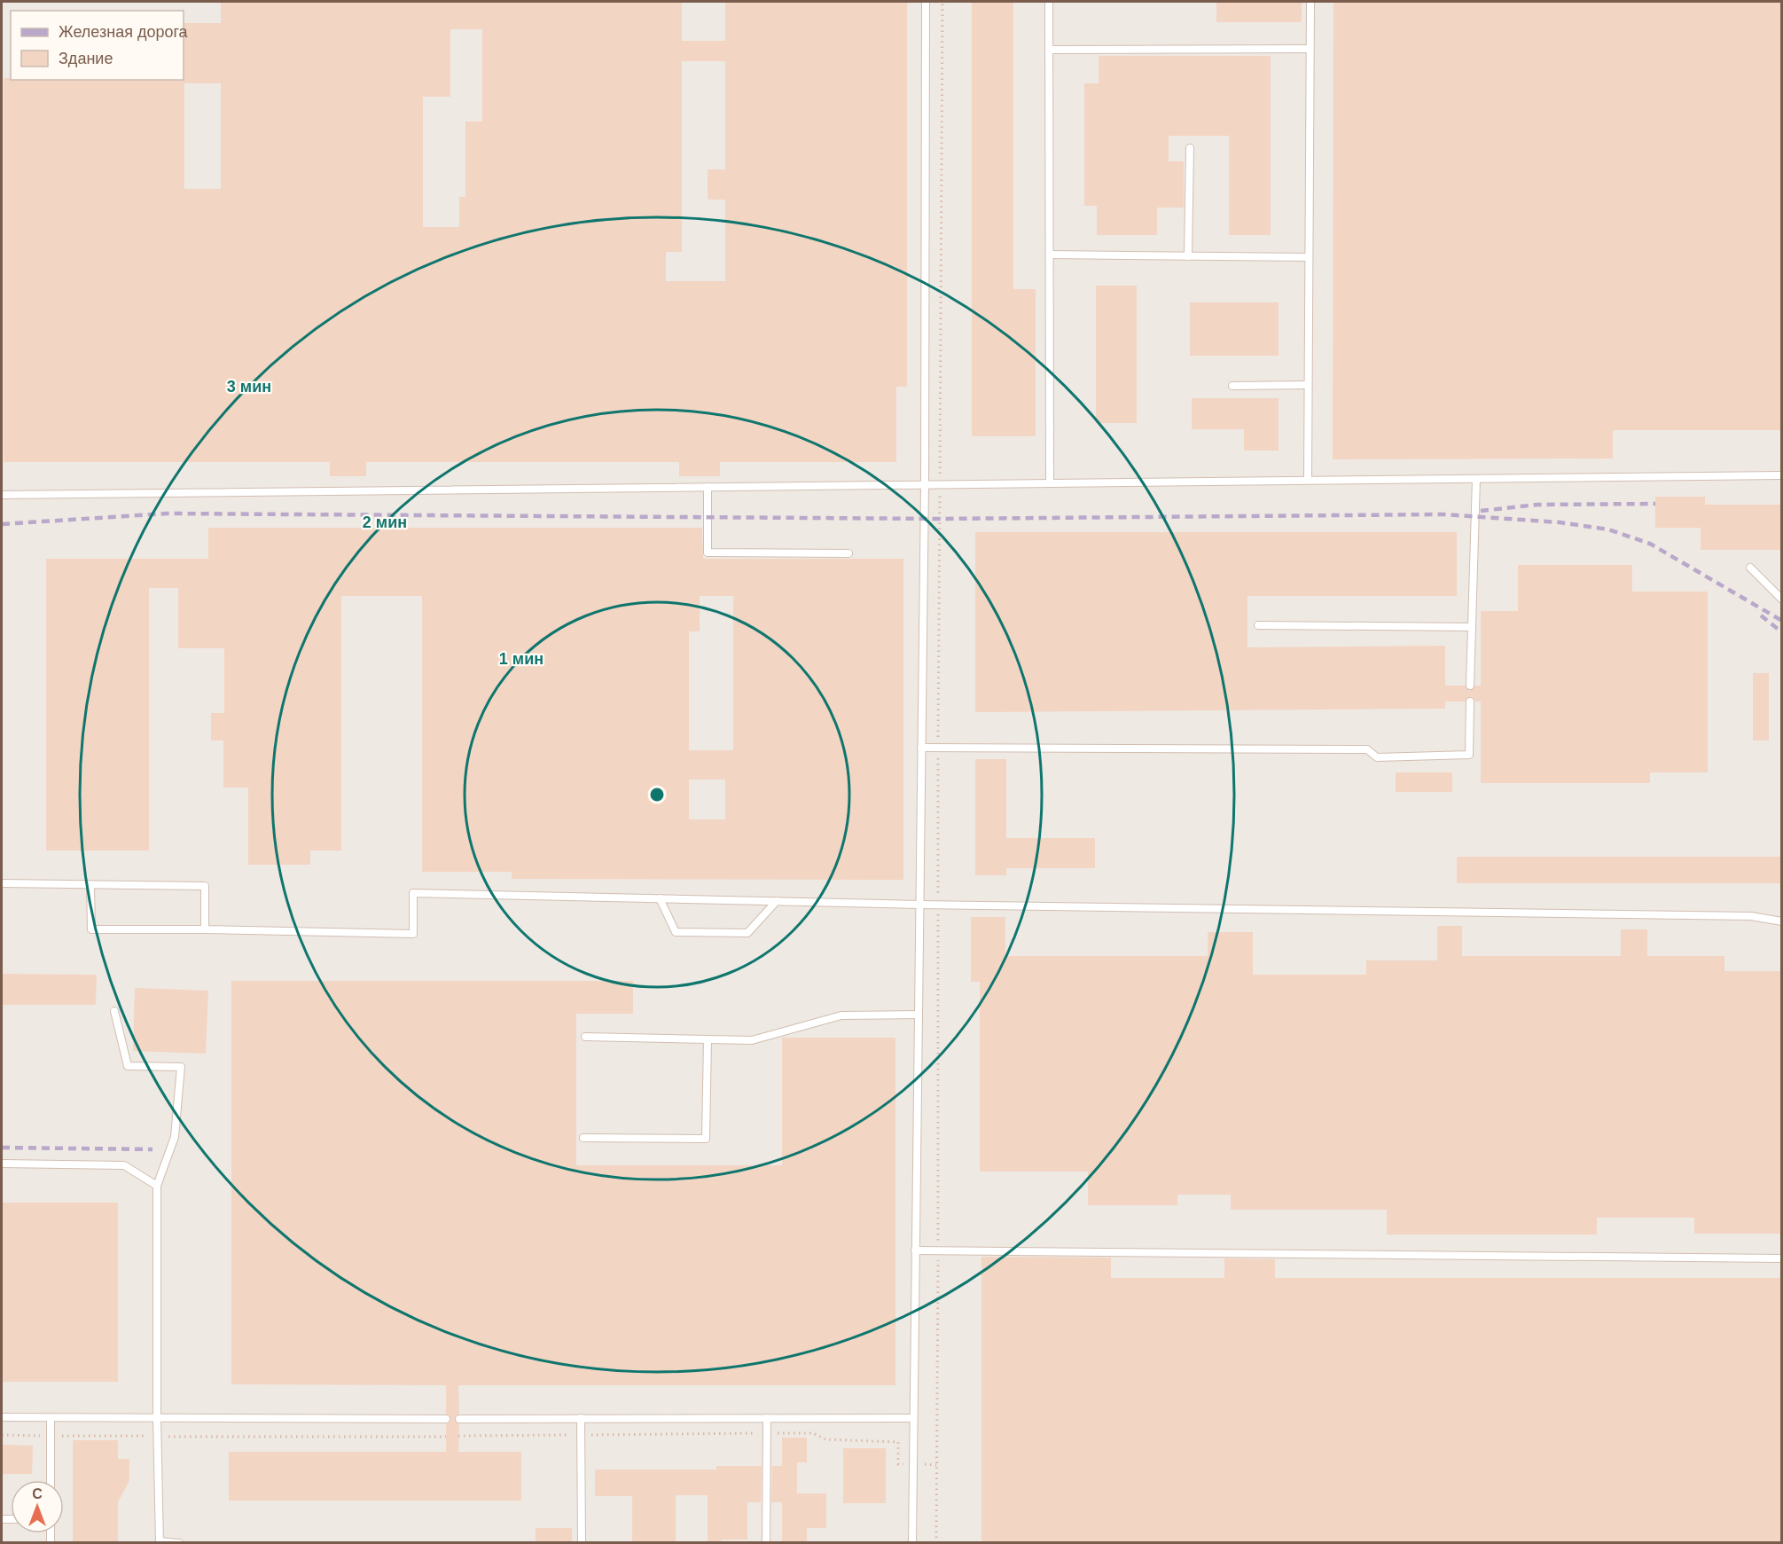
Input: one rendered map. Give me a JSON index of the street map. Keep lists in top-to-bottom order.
{
  "legend": ["Железная дорога", "Здание"],
  "north": "top",
  "rings": ["3 мин", "2 мин", "1 мин"]
}
